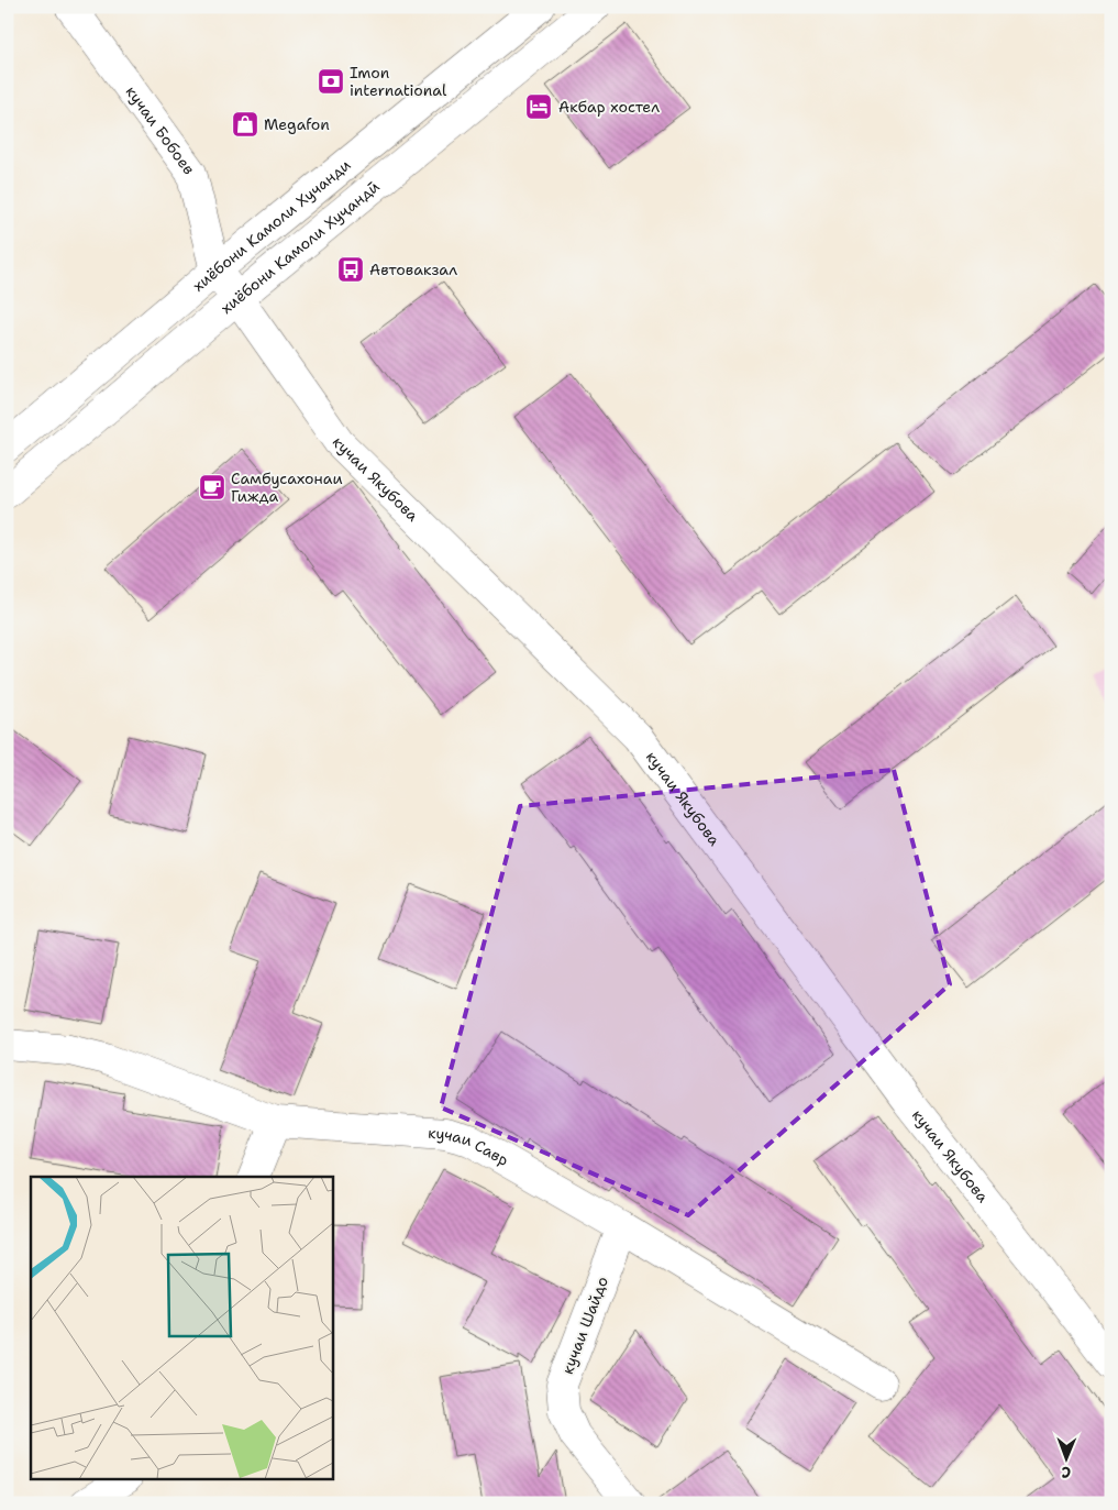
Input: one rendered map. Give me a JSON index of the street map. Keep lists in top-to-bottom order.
{
  "streets": {
    "street": [
      "кучаи Бобоев",
      "хиёбони Камоли Хучанди",
      "хиёбони Камоли Хуҷандӣ",
      "кучаи Якубова",
      "кучаи Савр",
      "кучаи Шайдо"
    ]
  },
  "crossings": [
    ["кучаи Бобоев", "хиёбони Камоли Хучанди"],
    ["кучаи Бобоев", "кучаи Якубова"],
    ["хиёбони Камоли Хучанди", "кучаи Якубова"],
    ["хиёбони Камоли Хуҷандӣ", "кучаи Якубова"],
    ["кучаи Савр", "кучаи Шайдо"]
  ],
  "places": {
    "bank": ["Imon international"],
    "hotel": ["Акбар хостел"],
    "shop": ["Megafon"],
    "bus stop": ["Автовакзал"],
    "cafe": ["Самбусахонаи Гижда"]
  },
  "north": "bottom"
}
